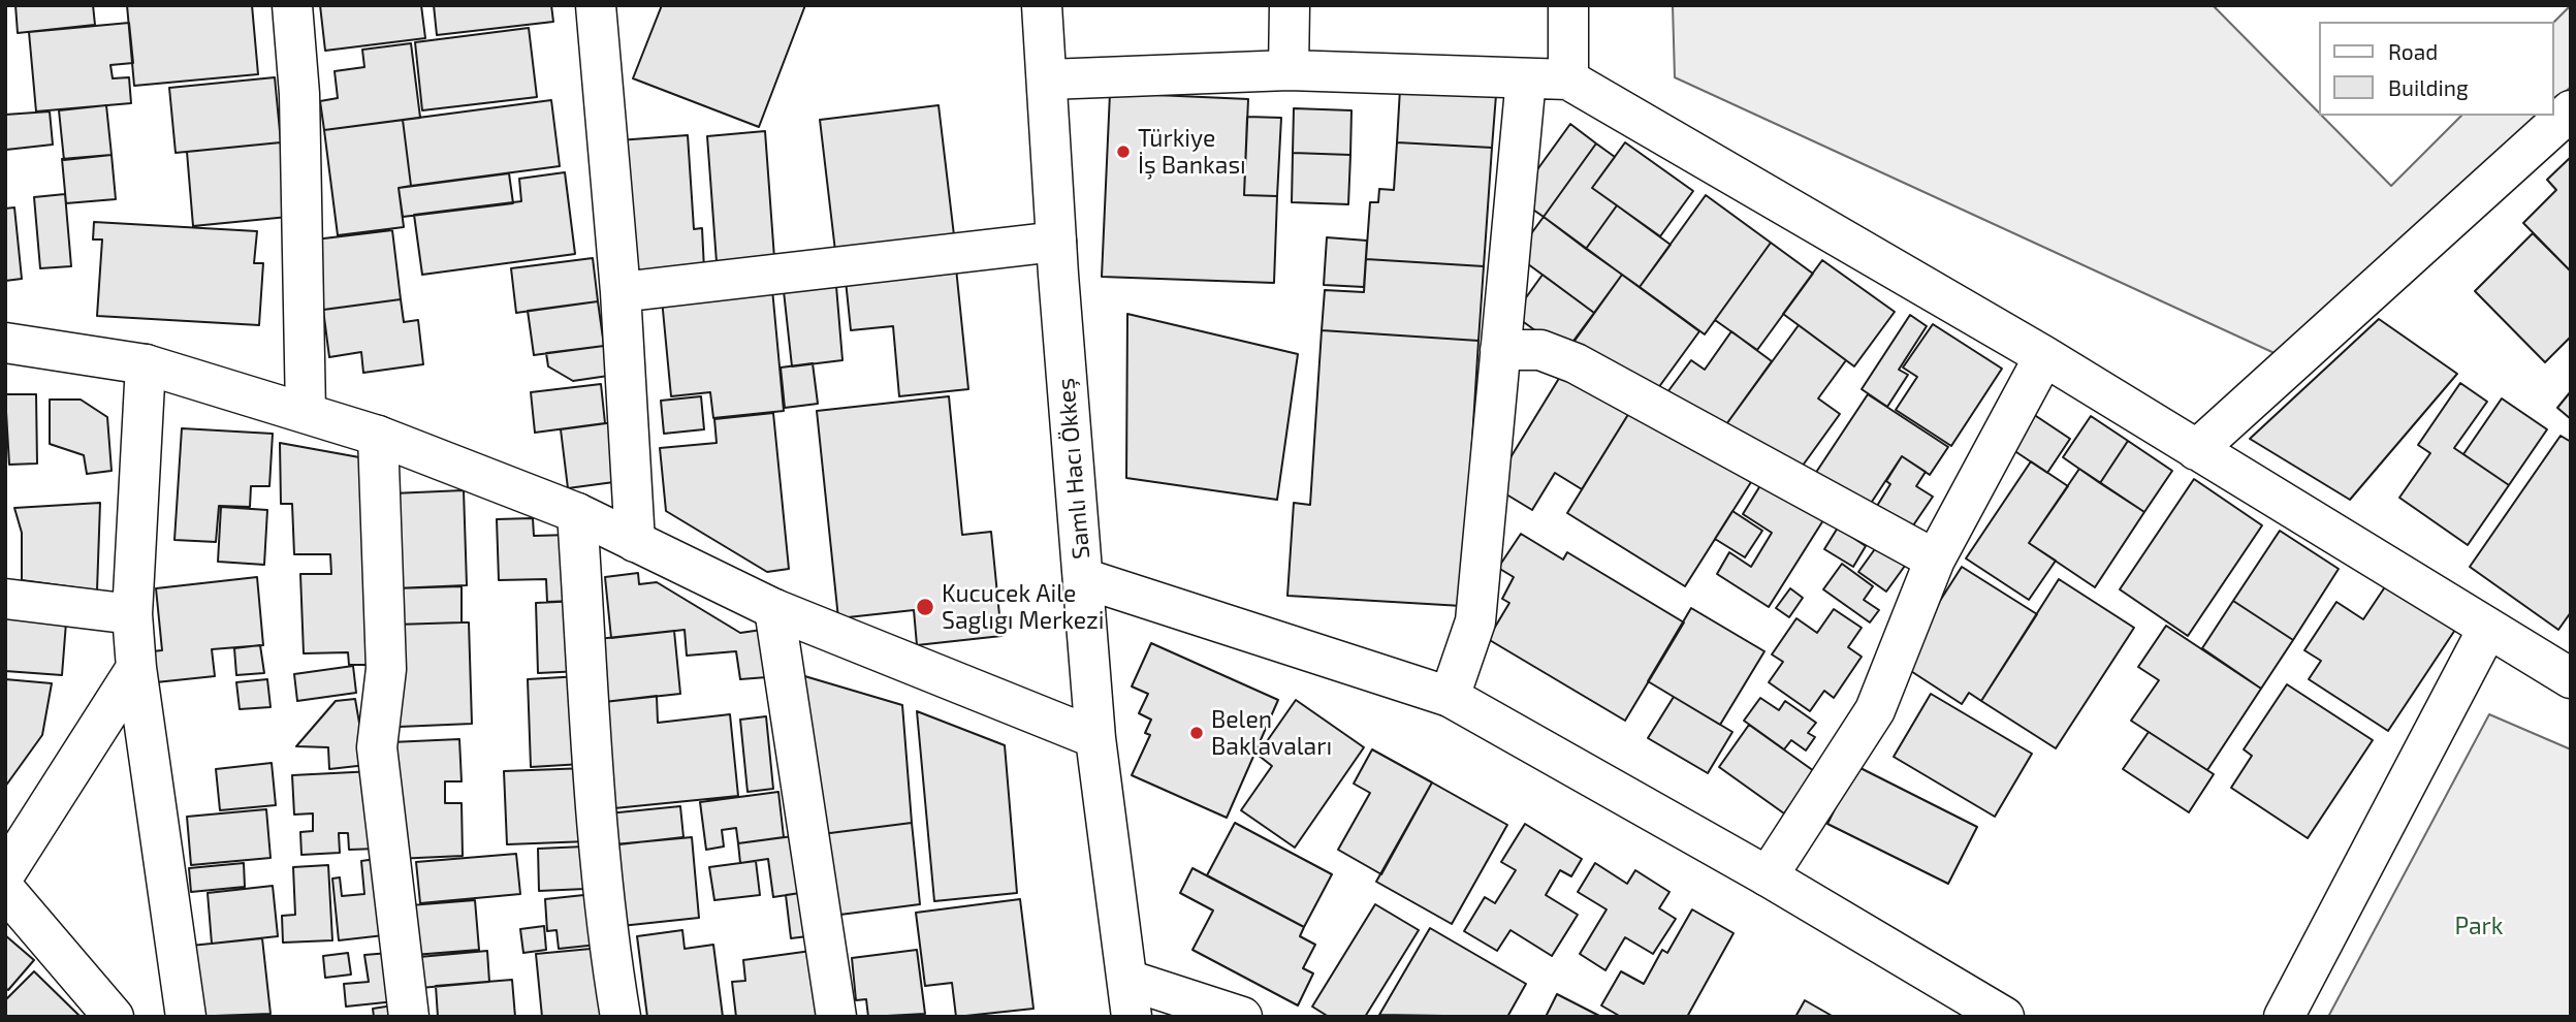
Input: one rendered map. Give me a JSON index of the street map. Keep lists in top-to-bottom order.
{
  "streets": {
    "street": ["Samlı Hacı Ökkeş"]
  },
  "parks": ["Park"],
  "places": ["Türkiye İş Bankası", "Kucucek Aile Saglıgı Merkezi", "Belen Baklavaları"],
  "legend": ["Road", "Building"]
}
